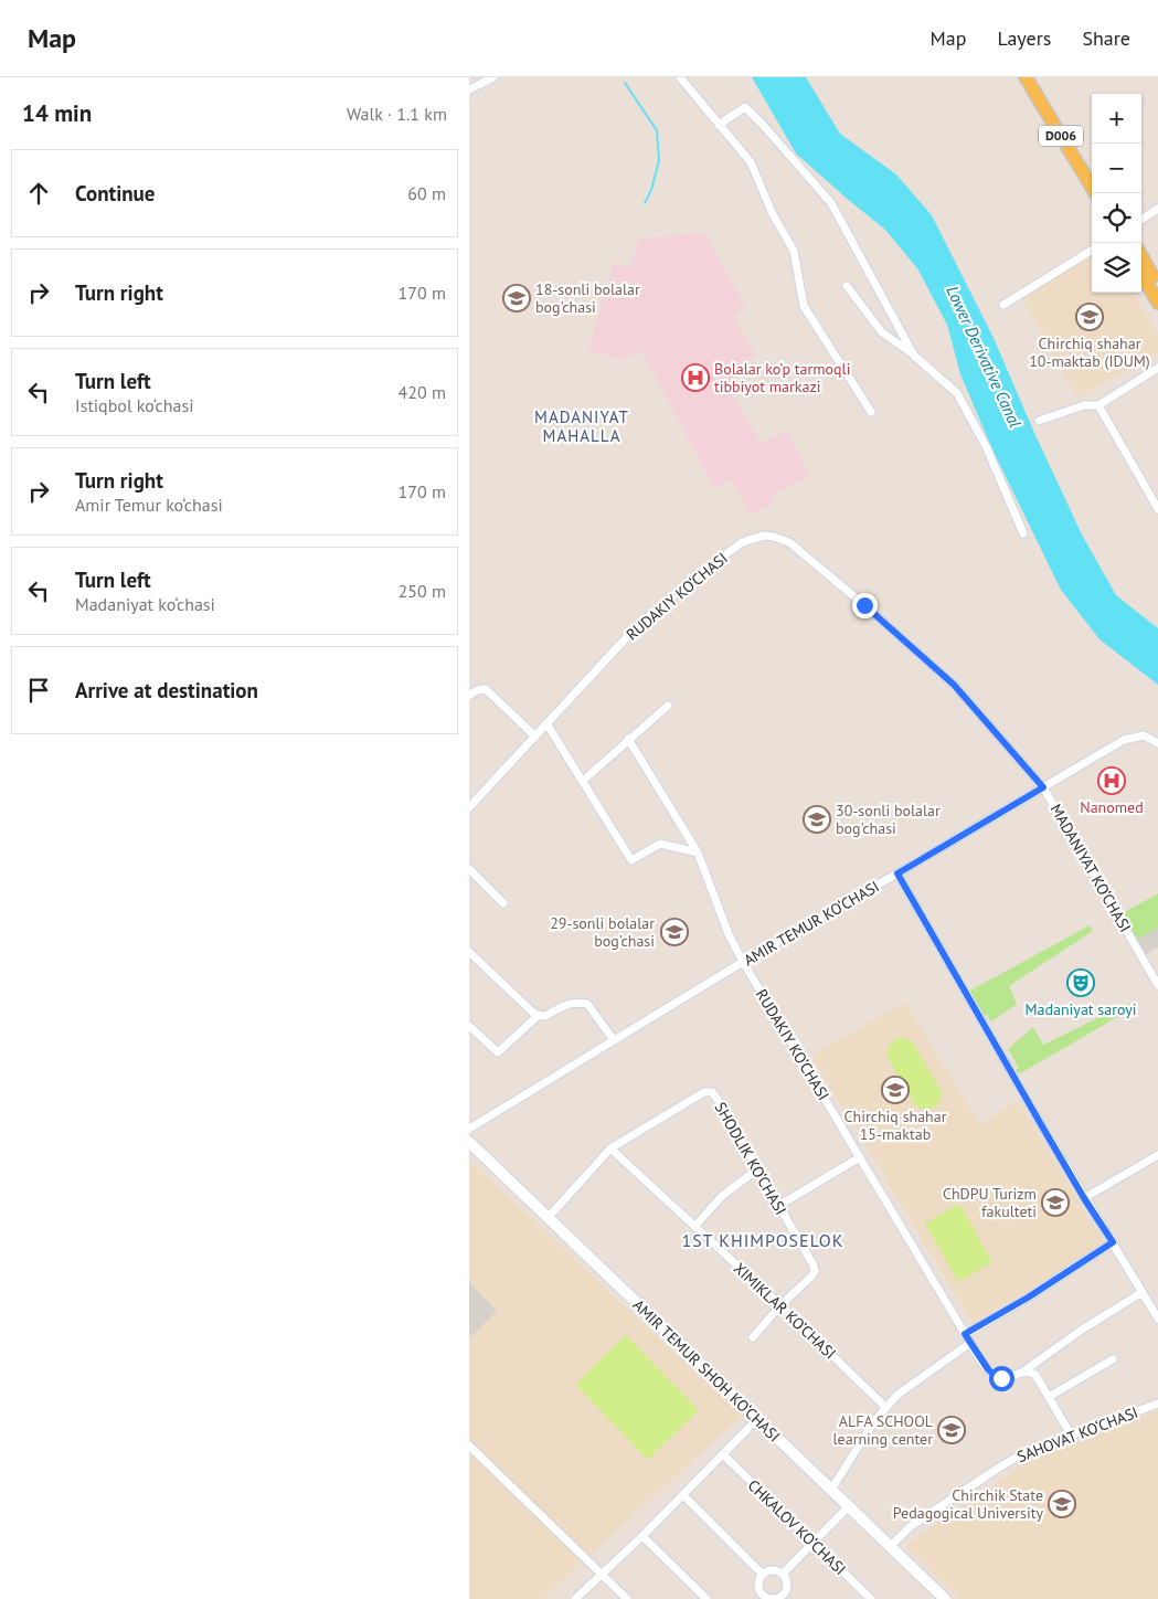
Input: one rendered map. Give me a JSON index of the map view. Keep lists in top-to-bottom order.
{
  "streets": {
    "main road": ["D006", "AMIR TEMUR SHOH KO‘CHASI"],
    "street": [
      "RUDAKIY KO‘CHASI",
      "MADANIYAT KO‘CHASI",
      "AMIR TEMUR KO‘CHASI",
      "SHODLIK KO‘CHASI",
      "XIMIKLAR KO‘CHASI",
      "SAHOVAT KO‘CHASI",
      "CHKALOV KO‘CHASI"
    ]
  },
  "crossings": [
    ["RUDAKIY KO‘CHASI", "MADANIYAT KO‘CHASI"],
    ["RUDAKIY KO‘CHASI", "AMIR TEMUR KO‘CHASI"],
    ["MADANIYAT KO‘CHASI", "AMIR TEMUR KO‘CHASI"],
    ["SHODLIK KO‘CHASI", "XIMIKLAR KO‘CHASI"],
    ["SHODLIK KO‘CHASI", "AMIR TEMUR SHOH KO‘CHASI"],
    ["AMIR TEMUR SHOH KO‘CHASI", "SAHOVAT KO‘CHASI"]
  ],
  "districts": ["MADANIYAT MAHALLA", "1ST KHIMPOSELOK"],
  "water": ["Lower Derivative Canal"],
  "places": {
    "school or university": [
      "18-sonli bolalar bog'chasi",
      "Chirchiq shahar 10-maktab (IDUM)",
      "30-sonli bolalar bog'chasi",
      "29-sonli bolalar bog'chasi",
      "Chirchiq shahar 15-maktab",
      "ChDPU Turizm fakulteti",
      "ALFA SCHOOL learning center",
      "Chirchik State Pedagogical University"
    ],
    "hospital": ["Bolalar ko‘p tarmoqli tibbiyot markazi", "Nanomed"],
    "theatre": ["Madaniyat saroyi"]
  },
  "page": {
    "header": "Map",
    "nav": ["Map", "Layers", "Share"],
    "heading": ["14 min", "Walk · 1.1 km"],
    "map_buttons": ["+", "−"],
    "list": [
      ["Continue", "60 m"],
      ["Turn right", "170 m"],
      ["Turn left", "Istiqbol ko‘chasi", "420 m"],
      ["Turn right", "Amir Temur ko‘chasi", "170 m"],
      ["Turn left", "Madaniyat ko‘chasi", "250 m"],
      "Arrive at destination"
    ]
  }
}
